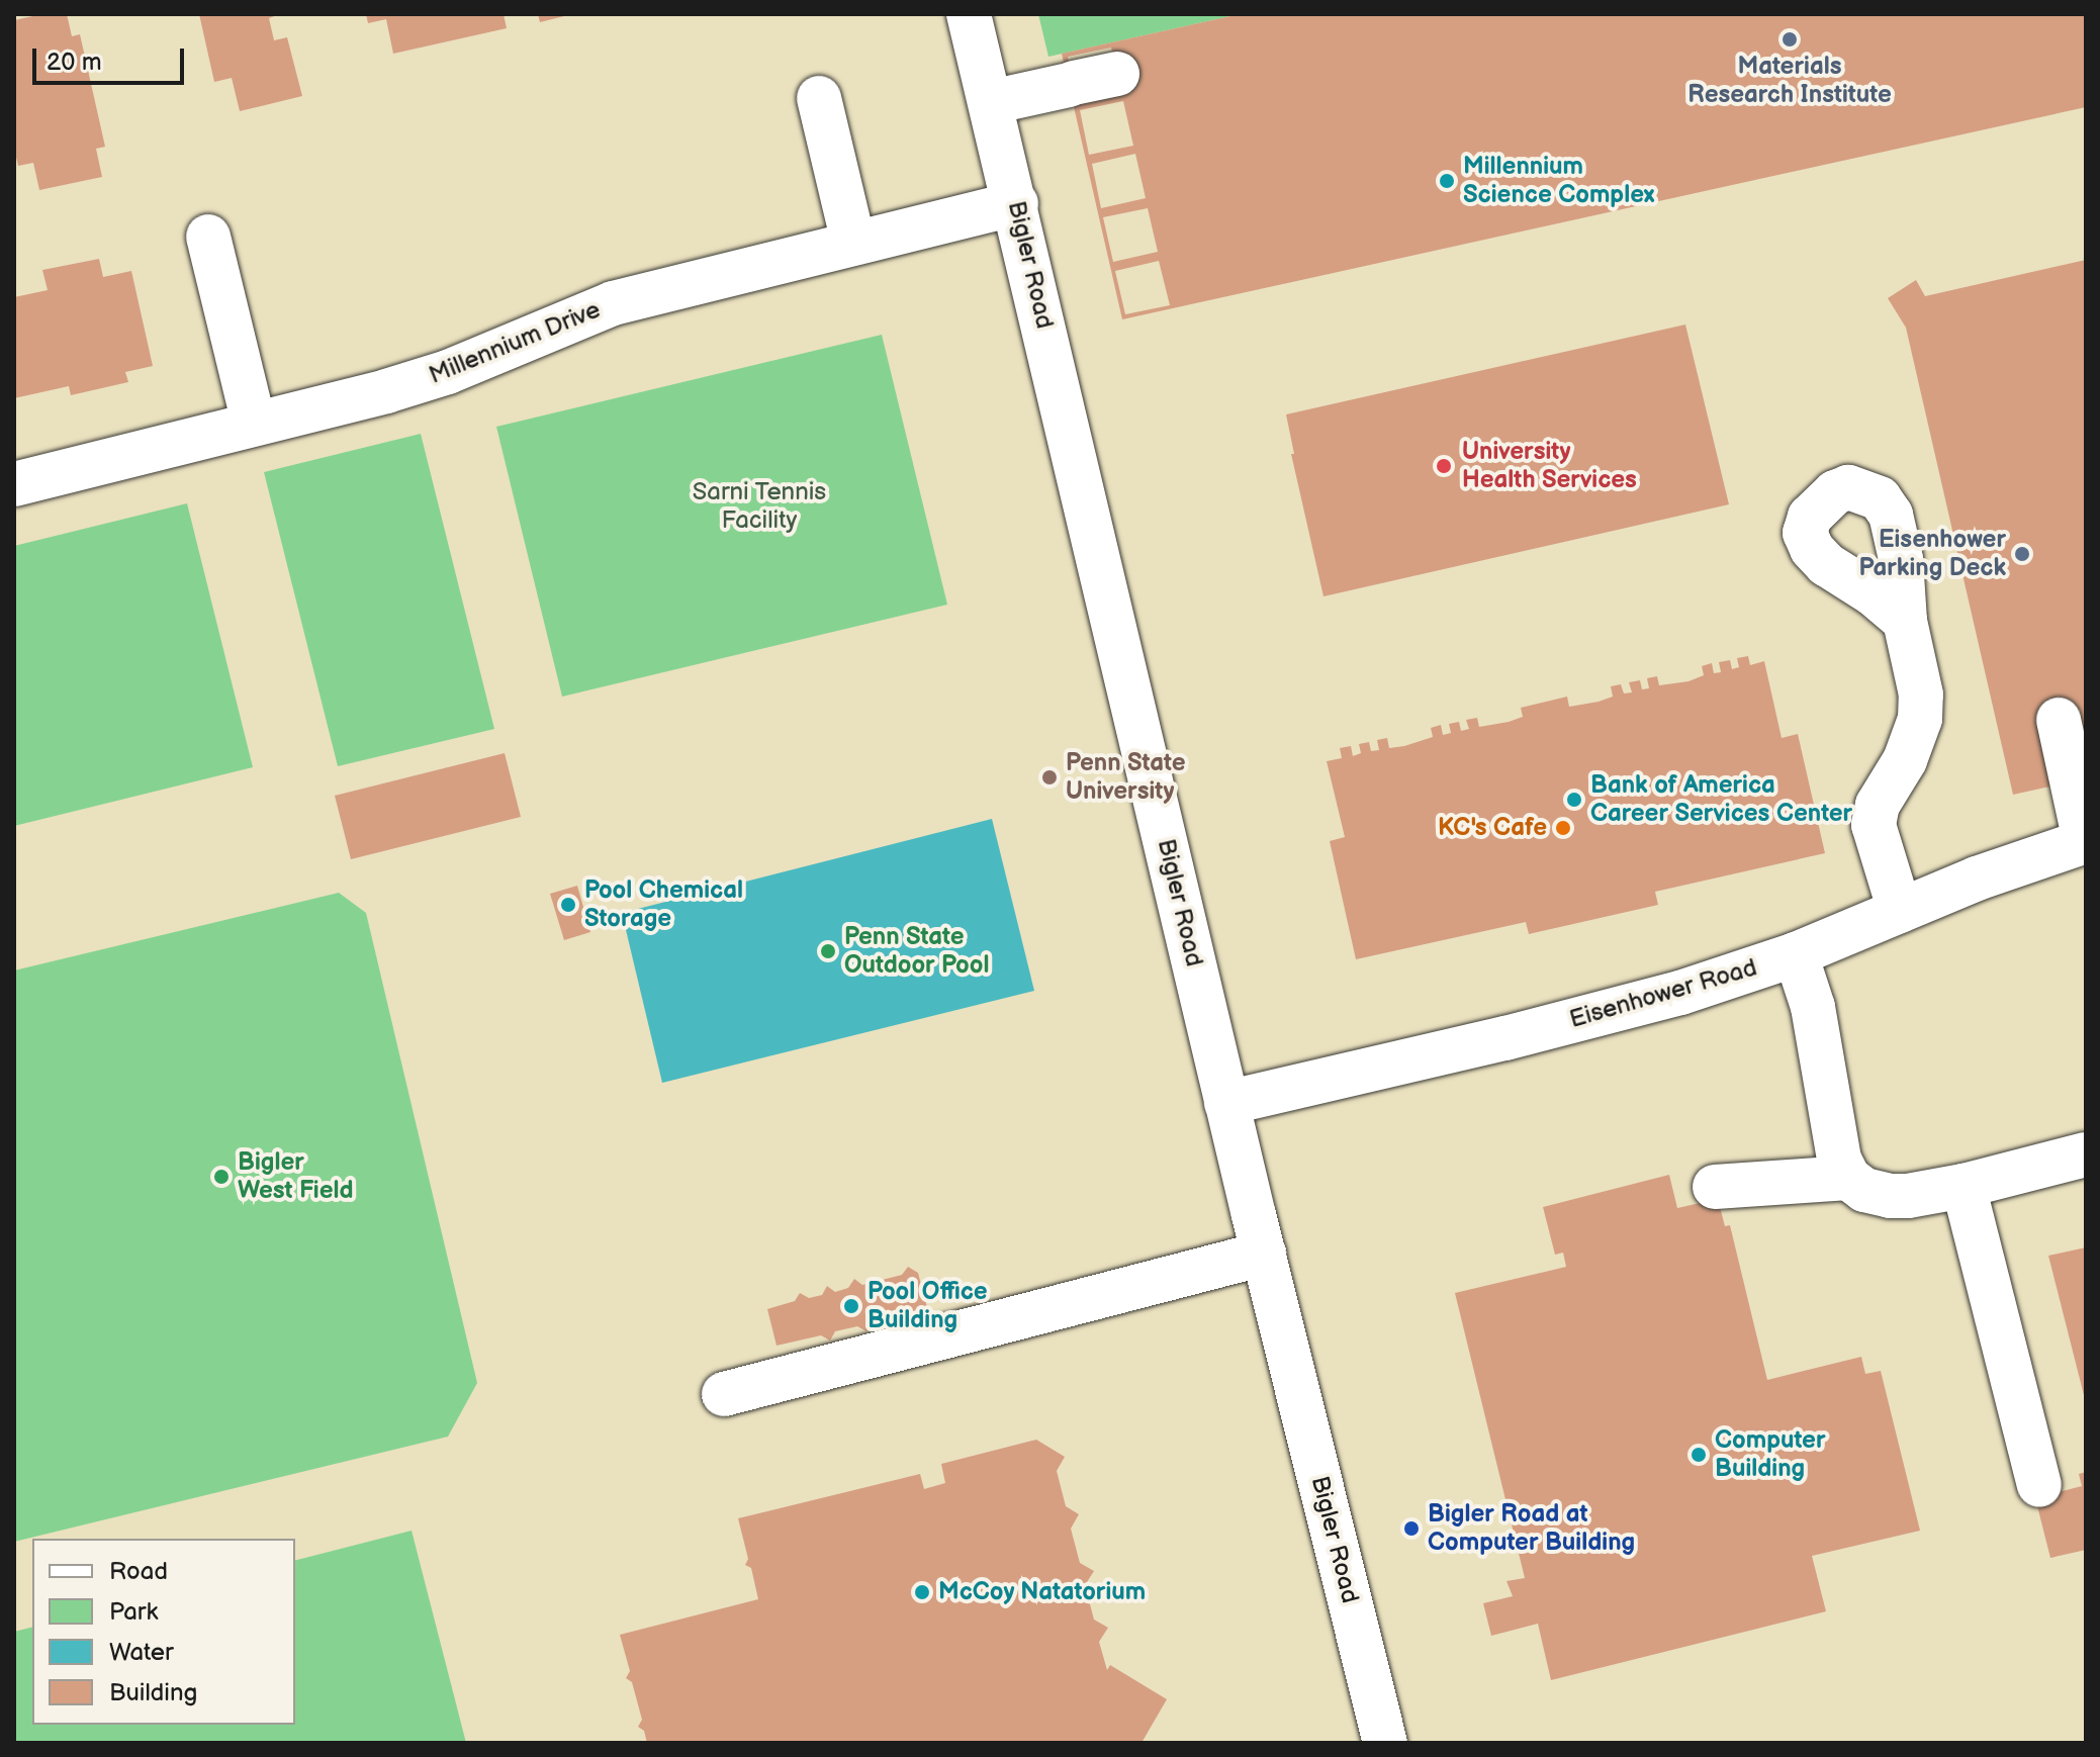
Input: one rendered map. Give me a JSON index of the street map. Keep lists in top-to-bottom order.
{
  "streets": {
    "street": ["Bigler Road", "Millennium Drive", "Eisenhower Road"]
  },
  "crossings": [
    ["Bigler Road", "Millennium Drive"],
    ["Bigler Road", "Eisenhower Road"]
  ],
  "parks": ["Sarni Tennis Facility"],
  "places": [
    "Materials Research Institute",
    "Millennium Science Complex",
    "University Health Services",
    "Eisenhower Parking Deck",
    "Penn State University",
    "Bank of America Career Services Center",
    "KC's Cafe",
    "Pool Chemical Storage",
    "Penn State Outdoor Pool",
    "Bigler West Field",
    "Pool Office Building",
    "Computer Building",
    "Bigler Road at Computer Building",
    "McCoy Natatorium"
  ],
  "legend": [
    "Road",
    "Park",
    "Water",
    "Building"
  ],
  "scale_bar": "20 m"
}
